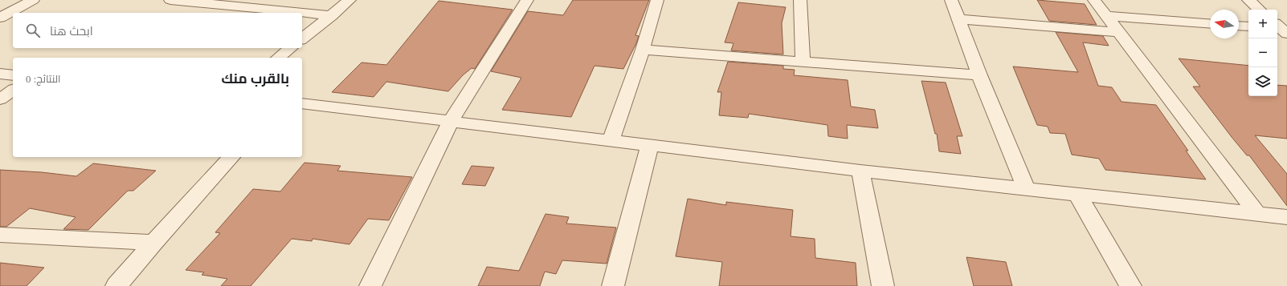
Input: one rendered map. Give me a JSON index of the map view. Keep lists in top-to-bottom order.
{
  "north": "left",
  "page": {
    "map_buttons": ["+", "−"],
    "search": "ابحث هنا",
    "heading": ["بالقرب منك", "النتائج: 0"]
  }
}
